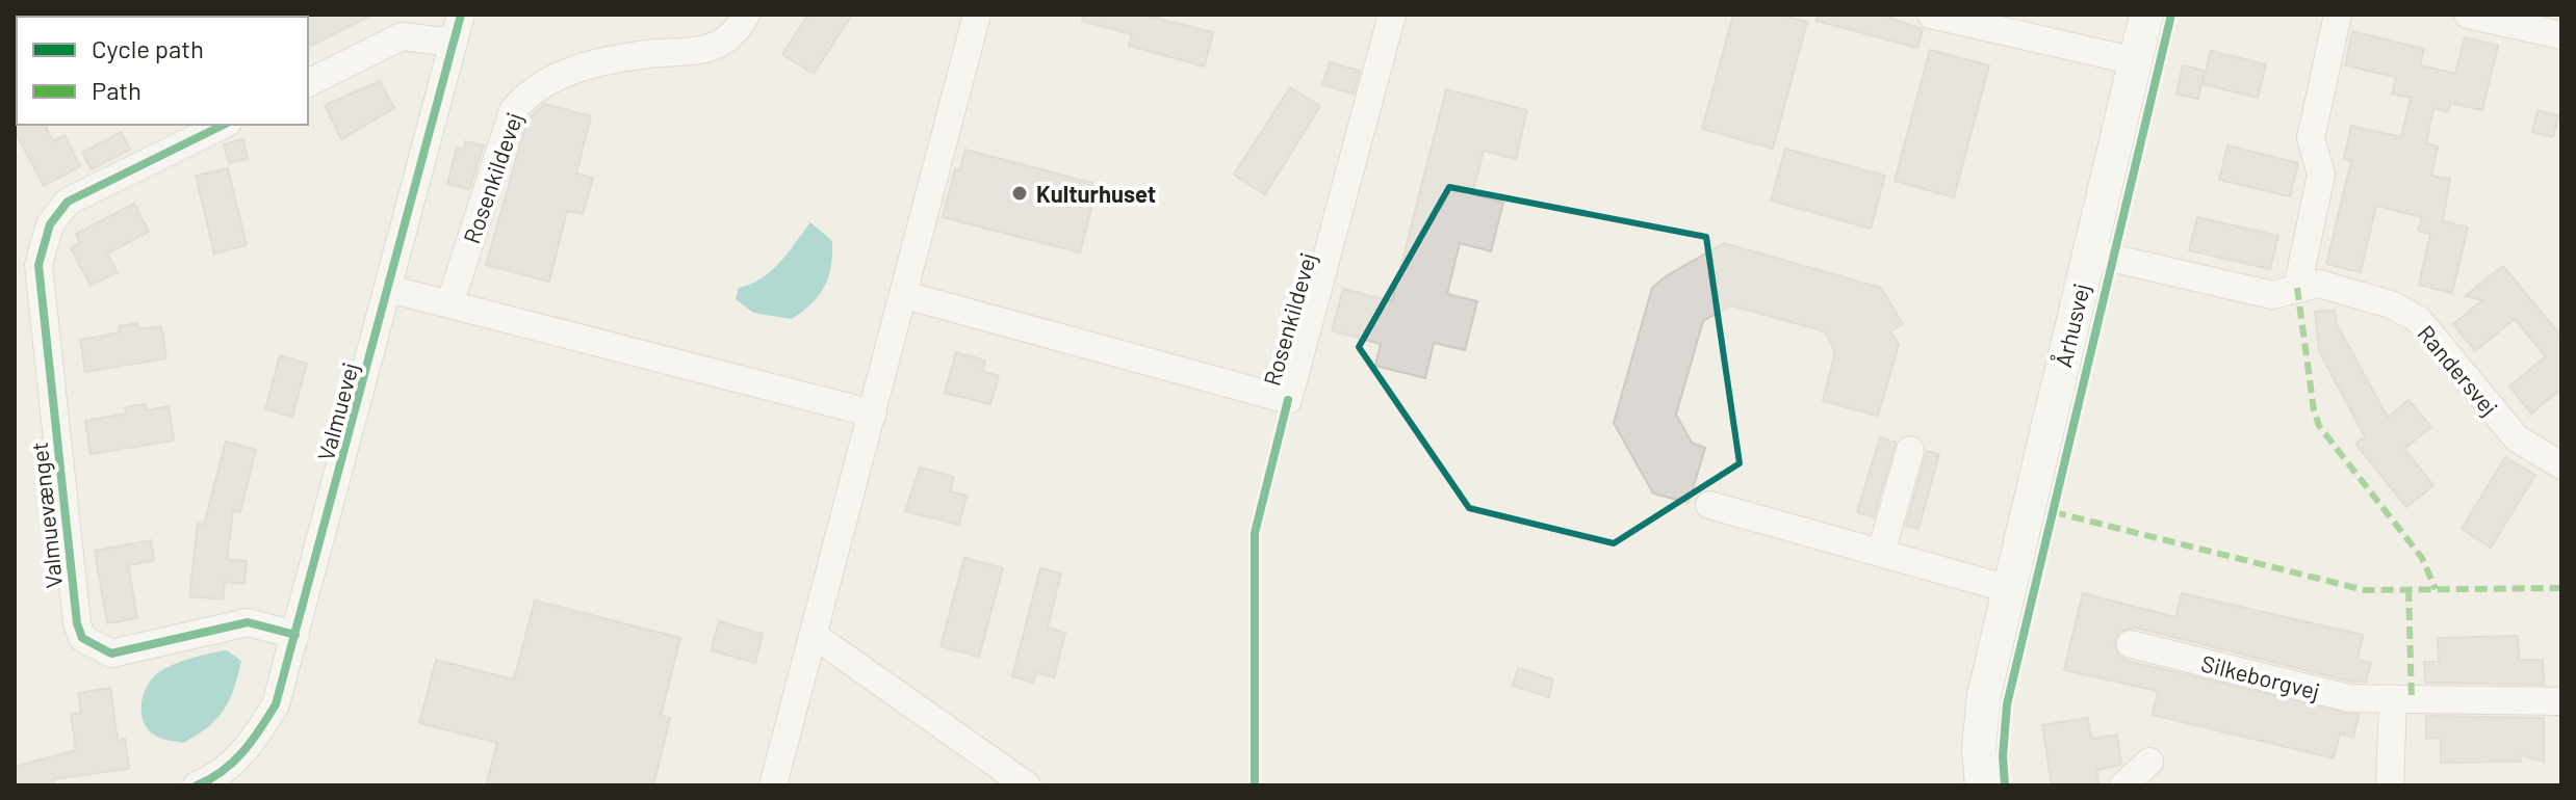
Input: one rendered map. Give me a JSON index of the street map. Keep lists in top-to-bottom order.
{
  "streets": {
    "street": [
      "Rosenkildevej",
      "Århusvej",
      "Randersvej",
      "Valmuevej",
      "Valmuevænget",
      "Silkeborgvej"
    ]
  },
  "crossings": [
    ["Århusvej", "Randersvej"],
    ["Valmuevej", "Valmuevænget"]
  ],
  "places": ["Kulturhuset"],
  "legend": ["Cycle path", "Path"]
}
